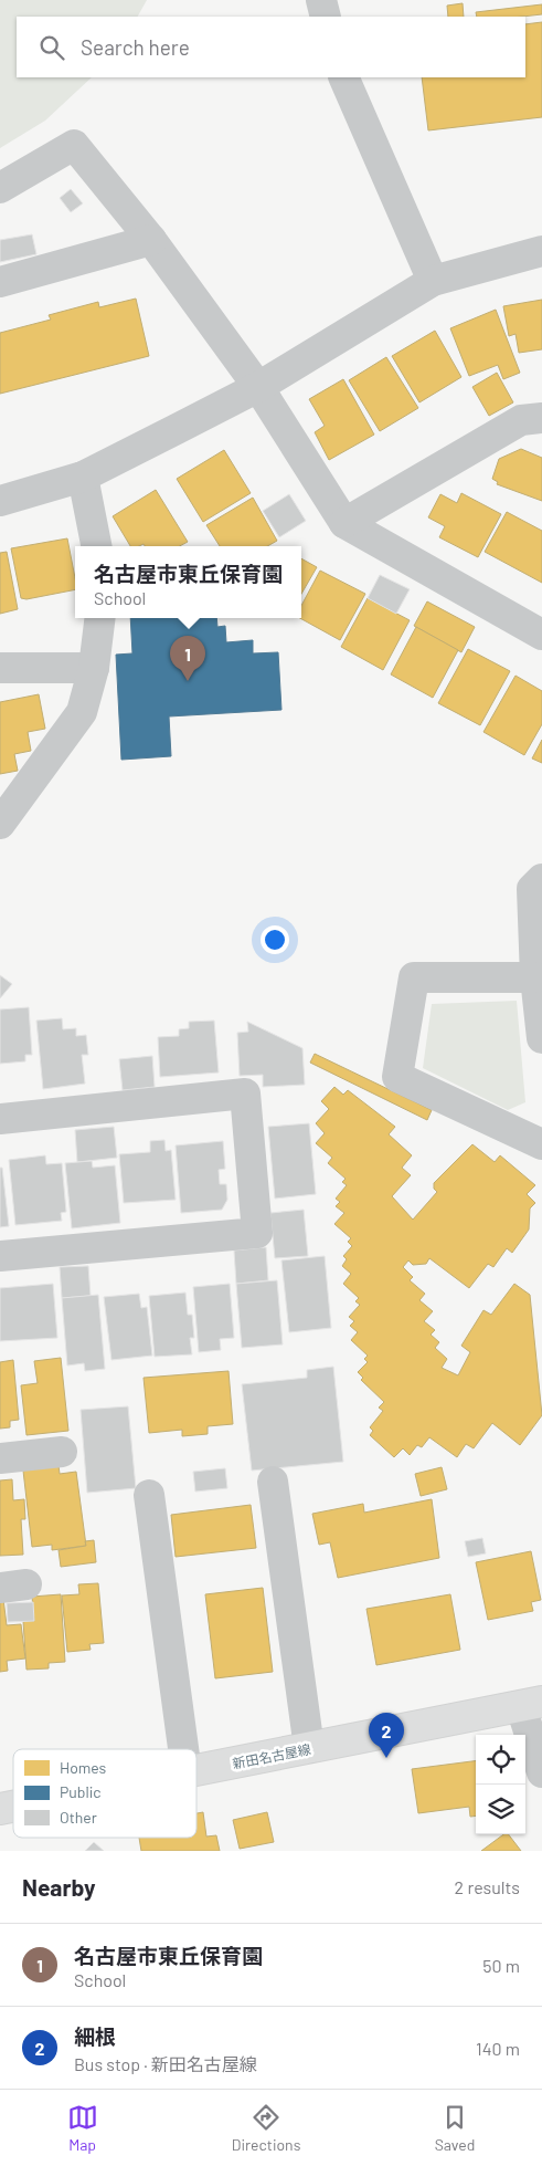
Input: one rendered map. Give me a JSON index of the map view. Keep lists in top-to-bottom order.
{
  "streets": {
    "main road": ["新田名古屋線"]
  },
  "legend": ["Homes", "Public", "Other"],
  "page": {
    "search": "Search here",
    "popup": ["名古屋市東丘保育園", "School"],
    "pins": ["1", "2"],
    "heading": ["Nearby", "2 results"],
    "list": [
      {
        "mark": "1",
        "name": "名古屋市東丘保育園",
        "note": "School",
        "value": "50 m"
      },
      {
        "mark": "2",
        "name": "細根",
        "note": "Bus stop · 新田名古屋線",
        "value": "140 m"
      }
    ],
    "nav": ["Map", "Directions", "Saved"]
  }
}
